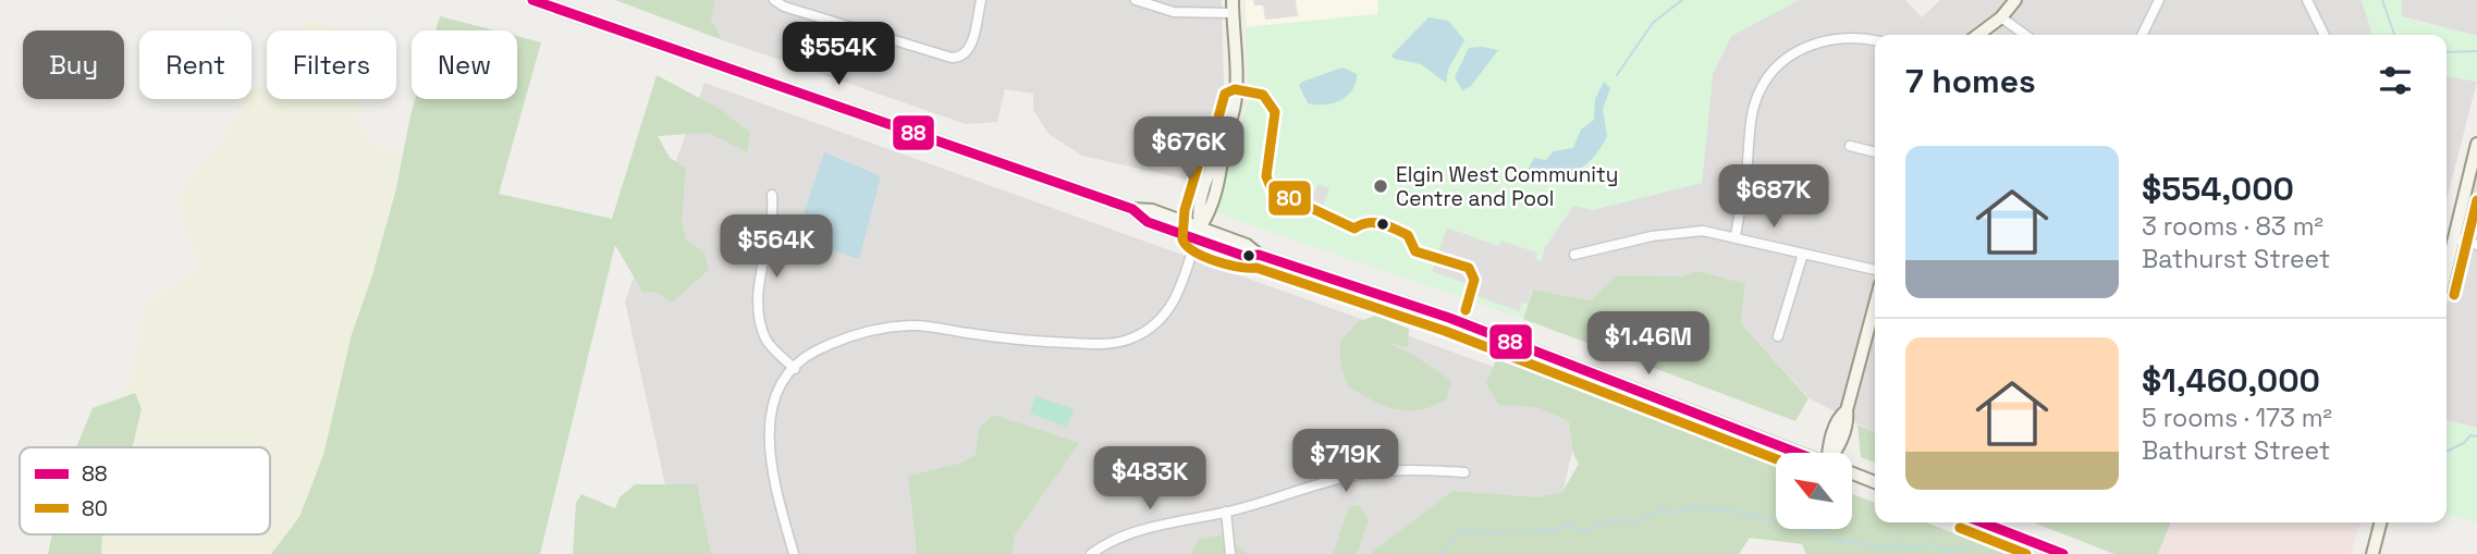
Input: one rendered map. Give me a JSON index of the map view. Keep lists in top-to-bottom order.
{
  "places": ["Elgin West Community Centre and Pool"],
  "lines": ["transit line 88", "transit line 80"],
  "legend": ["88", "80"],
  "north": "top left",
  "page": {
    "price": [
      "$554K",
      "$676K",
      "$687K",
      "$564K",
      "$1.46M",
      "$719K",
      "$483K"
    ],
    "chip": [
      "Buy",
      "Rent",
      "Filters",
      "New"
    ],
    "heading": "7 homes",
    "list": [
      {
        "name": "$554,000",
        "note": "3 rooms · 83 m² · Bathurst Street"
      },
      {
        "name": "$1,460,000",
        "note": "5 rooms · 173 m² · Bathurst Street"
      }
    ]
  }
}
